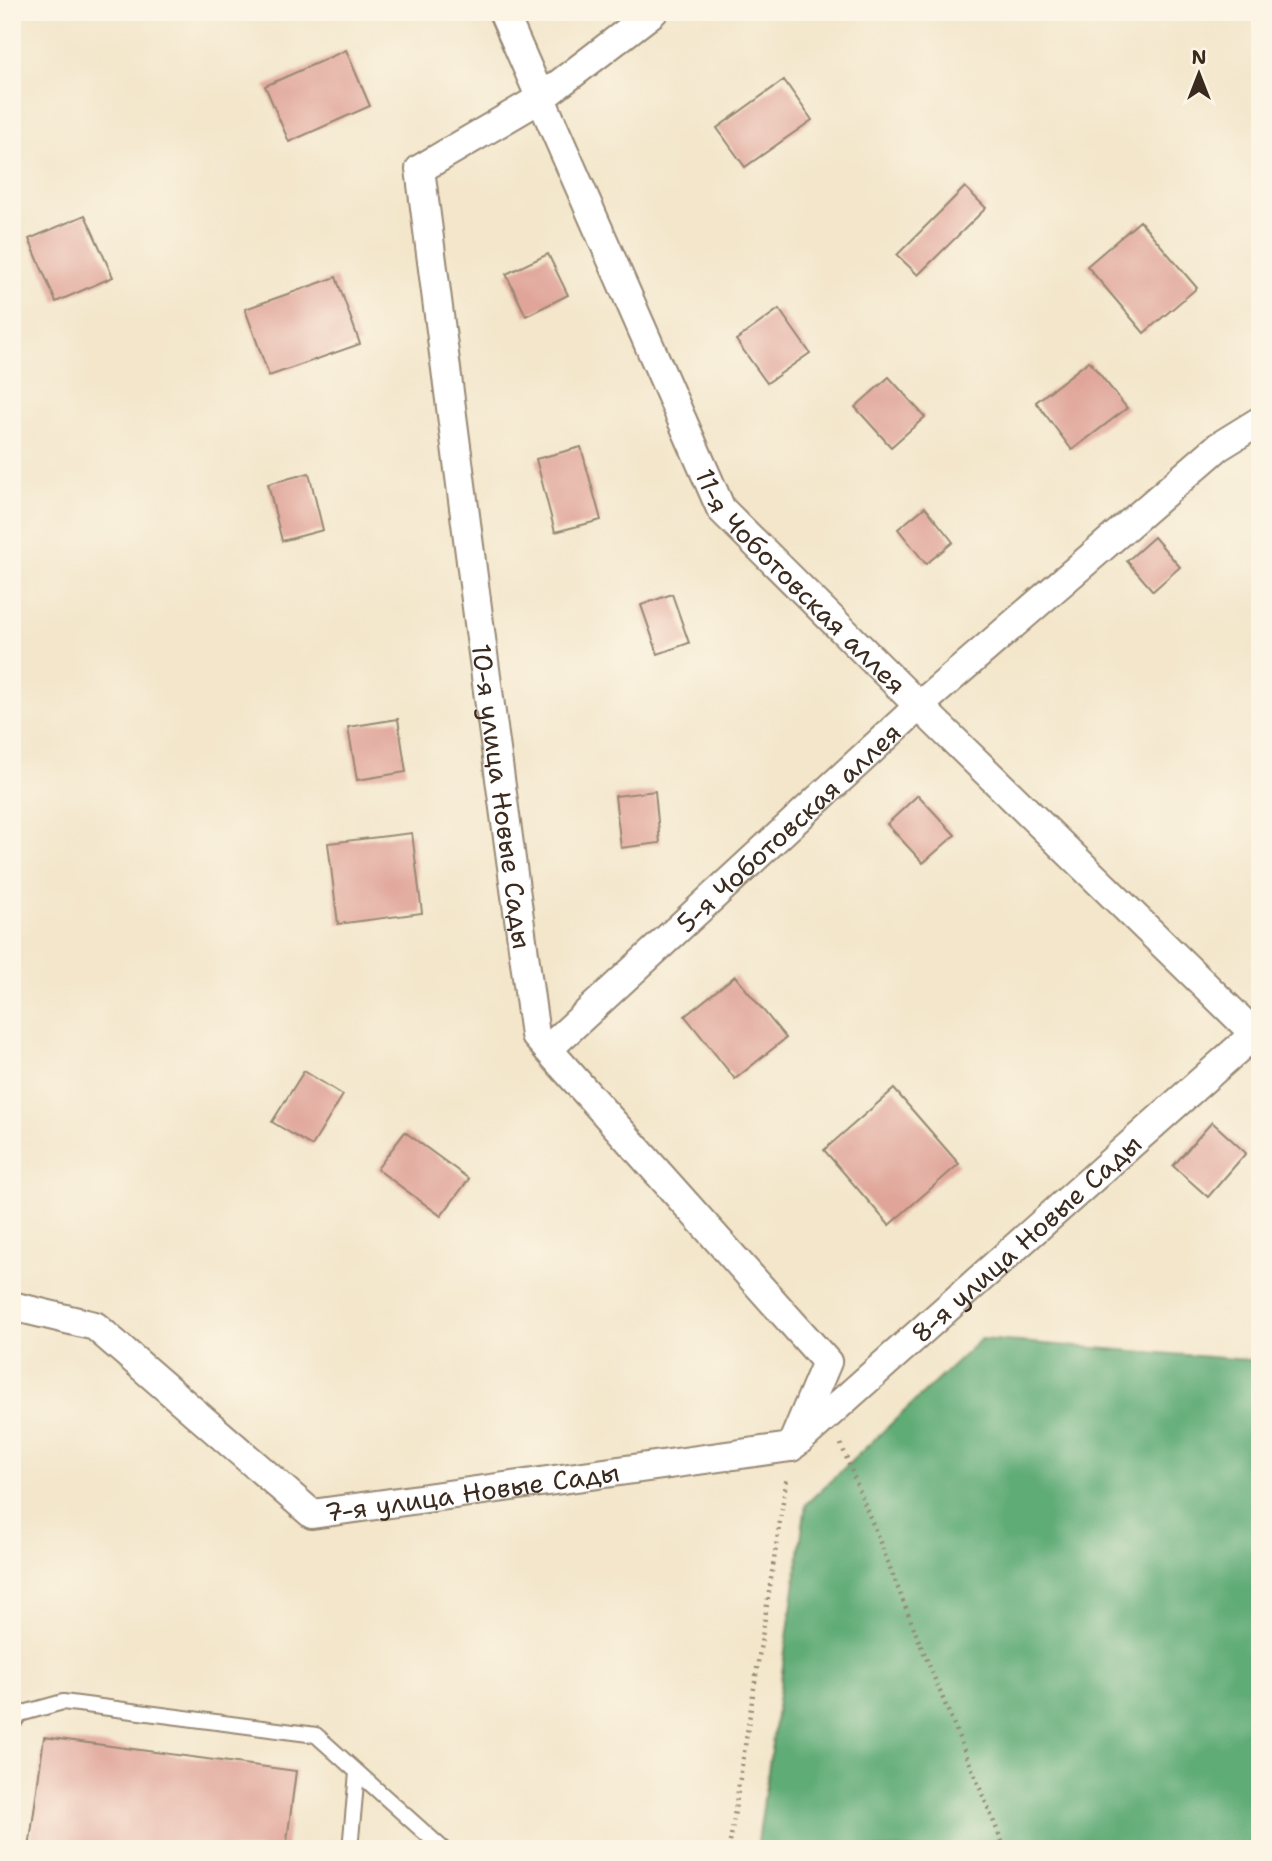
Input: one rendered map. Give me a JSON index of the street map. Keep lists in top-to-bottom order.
{
  "streets": {
    "street": [
      "11-я Чоботовская аллея",
      "10-я улица Новые Сады",
      "5-я Чоботовская аллея",
      "8-я улица Новые Сады",
      "7-я улица Новые Сады"
    ]
  },
  "crossings": [
    ["11-я Чоботовская аллея", "10-я улица Новые Сады"],
    ["11-я Чоботовская аллея", "5-я Чоботовская аллея"],
    ["11-я Чоботовская аллея", "8-я улица Новые Сады"],
    ["10-я улица Новые Сады", "5-я Чоботовская аллея"],
    ["10-я улица Новые Сады", "8-я улица Новые Сады"],
    ["10-я улица Новые Сады", "7-я улица Новые Сады"],
    ["8-я улица Новые Сады", "7-я улица Новые Сады"]
  ],
  "north": "top"
}
